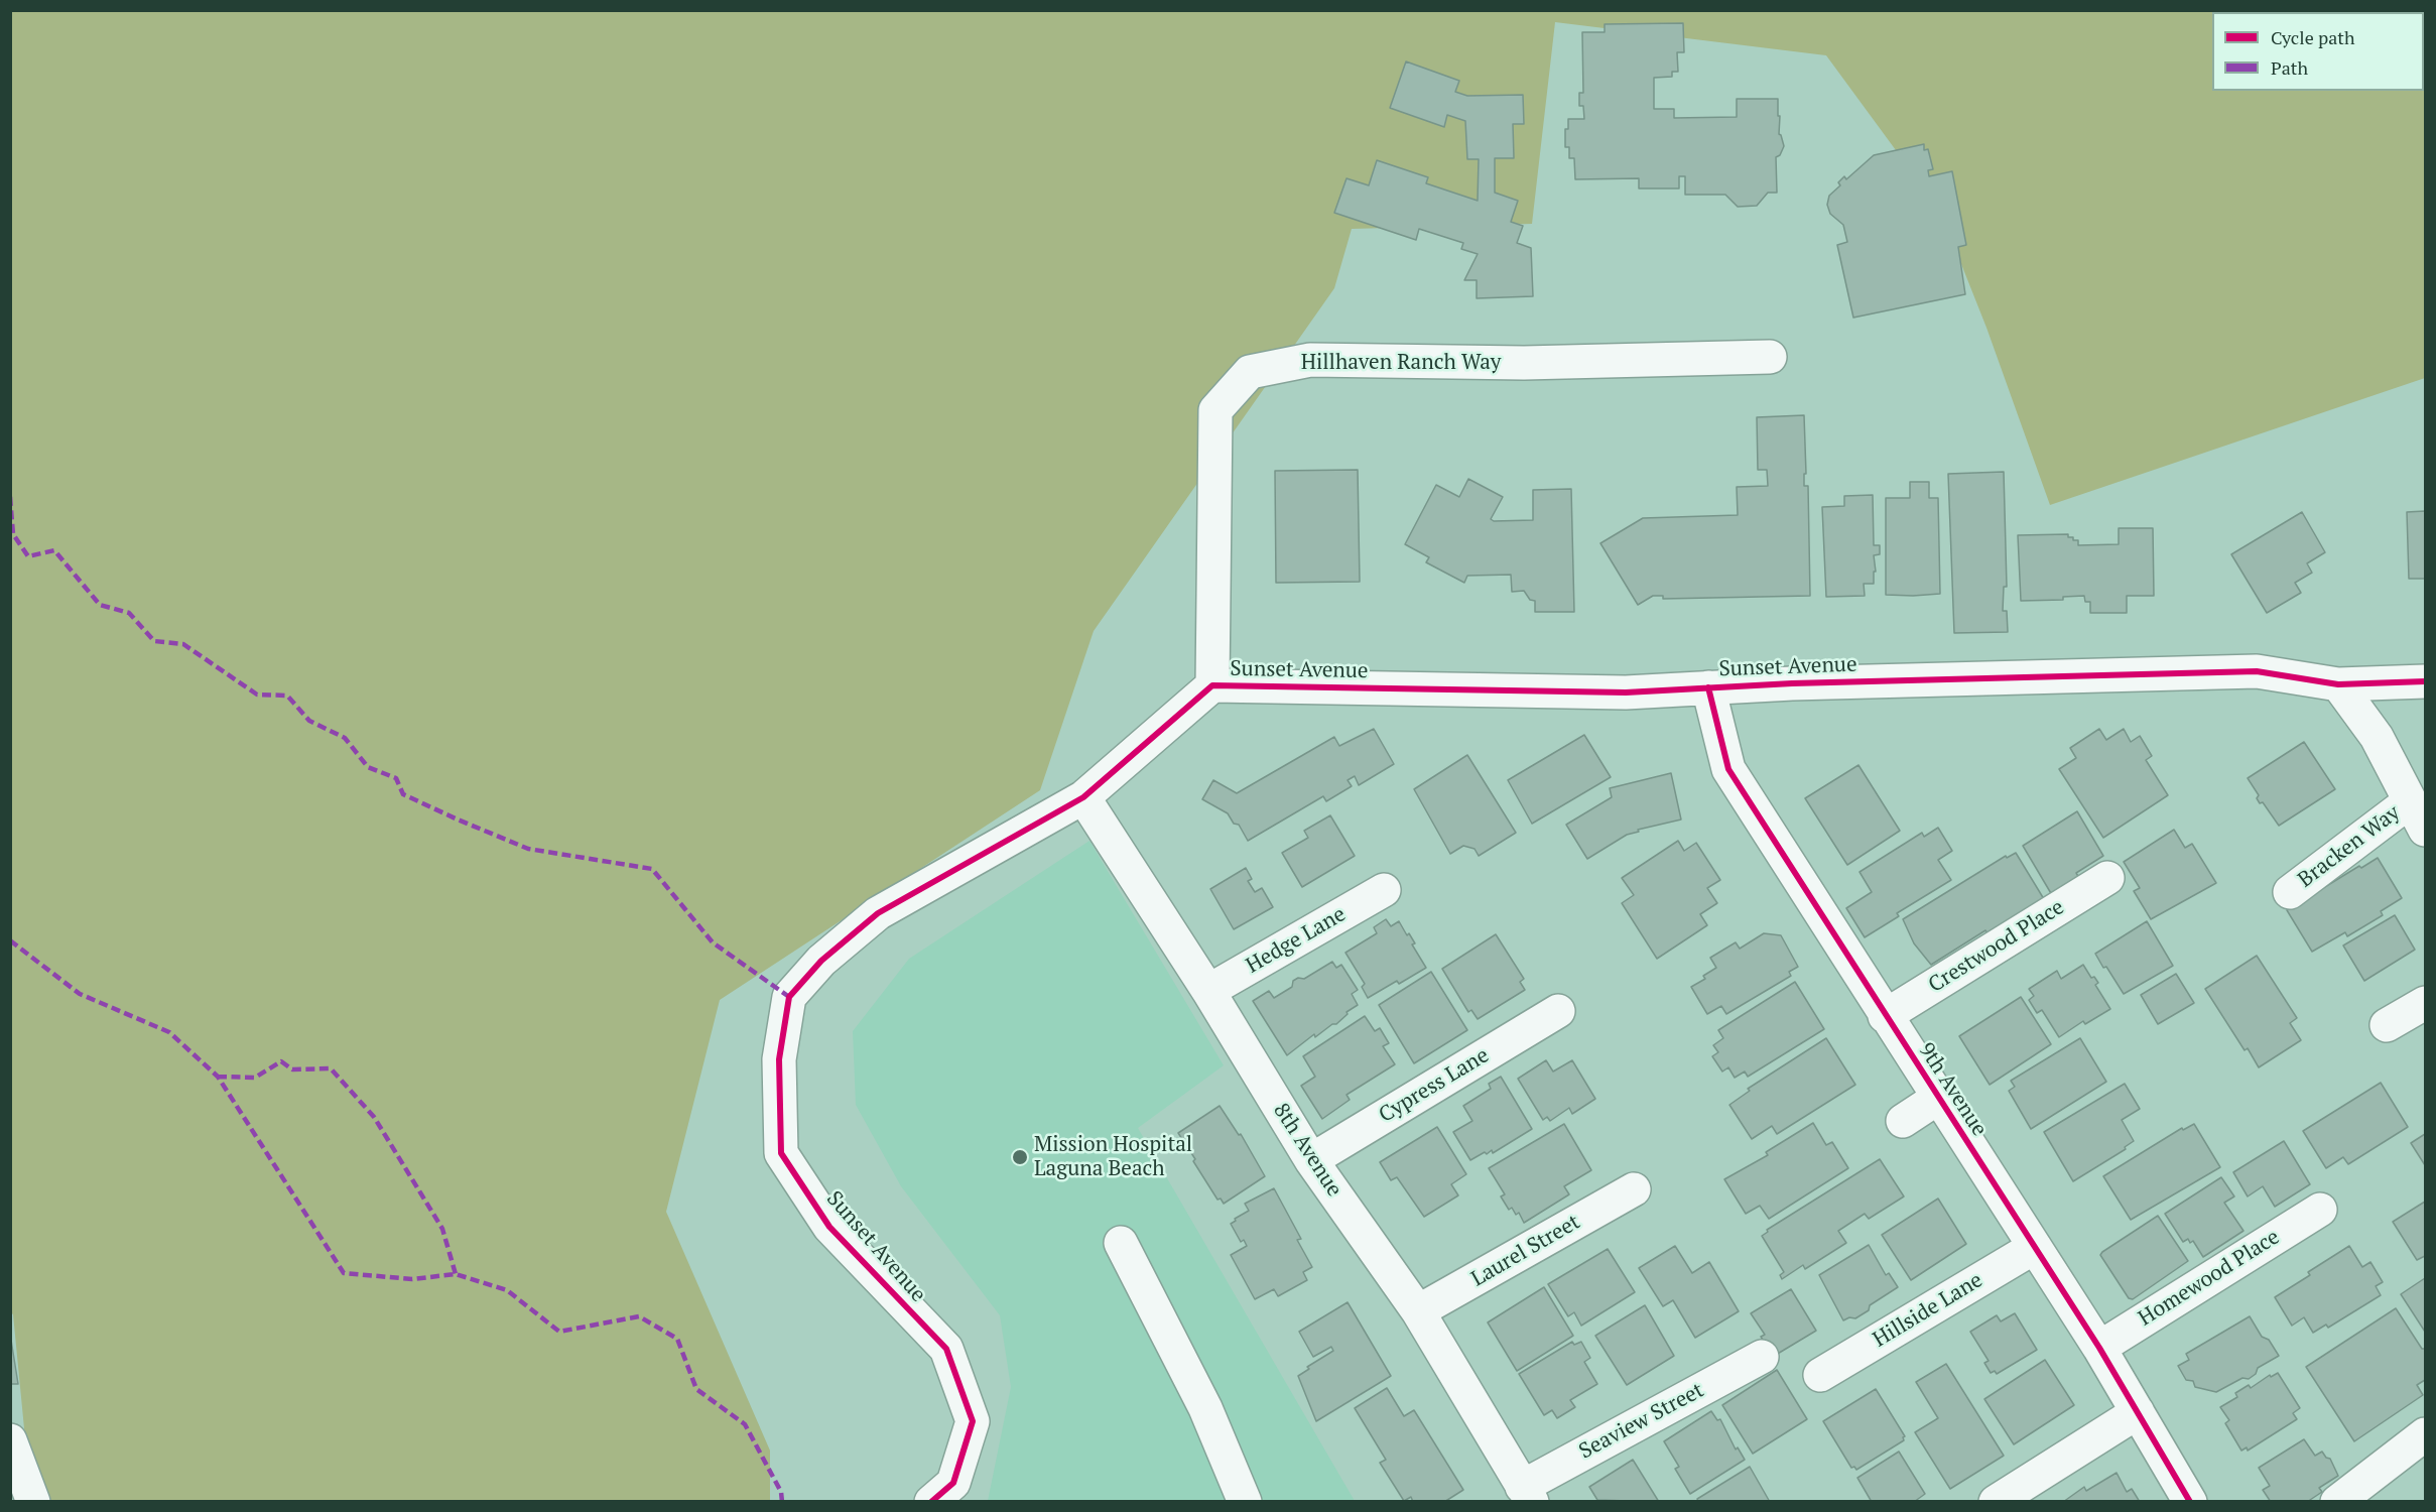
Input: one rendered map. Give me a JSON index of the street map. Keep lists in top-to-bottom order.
{
  "streets": {
    "street": [
      "Hillhaven Ranch Way",
      "Sunset Avenue",
      "Bracken Way",
      "Hedge Lane",
      "Crestwood Place",
      "Cypress Lane",
      "9th Avenue",
      "8th Avenue",
      "Laurel Street",
      "Homewood Place",
      "Hillside Lane",
      "Seaview Street"
    ]
  },
  "crossings": [
    ["Hillhaven Ranch Way", "Sunset Avenue"],
    ["Sunset Avenue", "9th Avenue"],
    ["Sunset Avenue", "8th Avenue"],
    ["Hedge Lane", "8th Avenue"],
    ["Crestwood Place", "9th Avenue"],
    ["Cypress Lane", "8th Avenue"],
    ["9th Avenue", "Homewood Place"],
    ["9th Avenue", "Hillside Lane"],
    ["8th Avenue", "Laurel Street"],
    ["8th Avenue", "Seaview Street"]
  ],
  "places": ["Mission Hospital Laguna Beach"],
  "legend": ["Cycle path", "Path"]
}
